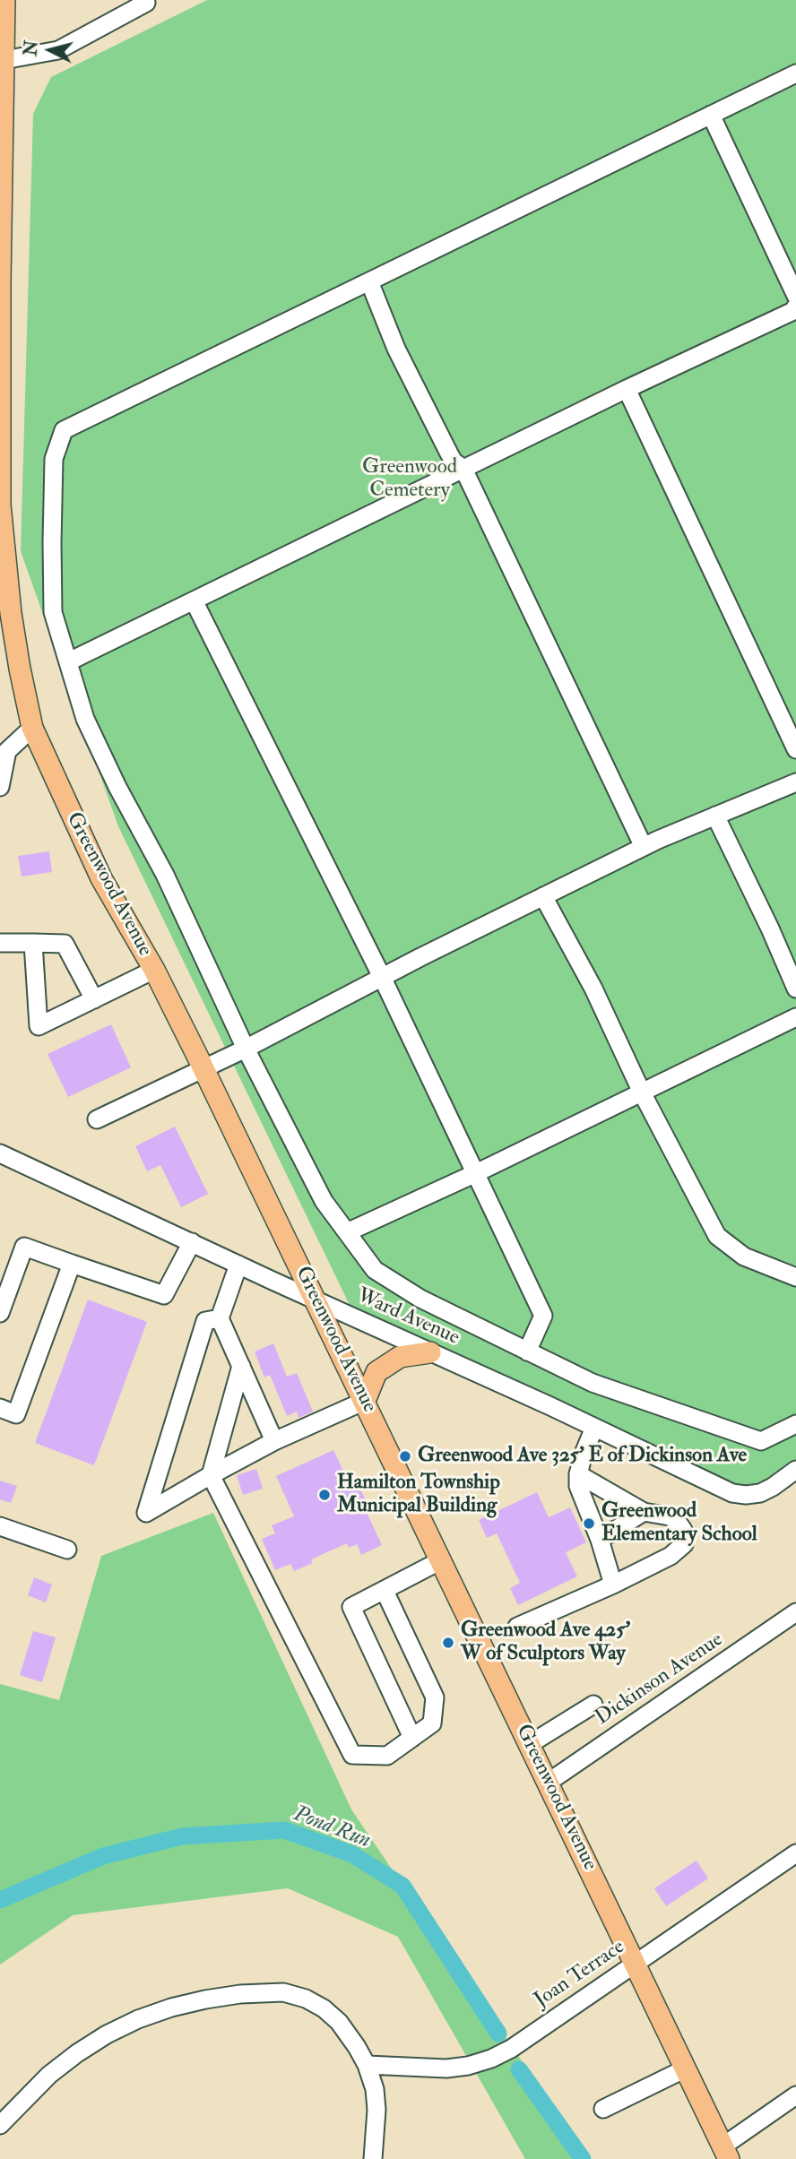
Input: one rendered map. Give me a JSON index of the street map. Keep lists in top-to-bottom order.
{
  "streets": {
    "main road": ["Greenwood Avenue"],
    "street": ["Ward Avenue", "Dickinson Avenue", "Joan Terrace"]
  },
  "crossings": [
    ["Greenwood Avenue", "Ward Avenue"],
    ["Greenwood Avenue", "Dickinson Avenue"],
    ["Greenwood Avenue", "Joan Terrace"]
  ],
  "water": ["Pond Run"],
  "parks": ["Greenwood Cemetery"],
  "places": [
    "Greenwood Ave 325' E of Dickinson Ave",
    "Hamilton Township Municipal Building",
    "Greenwood Elementary School",
    "Greenwood Ave 425' W of Sculptors Way"
  ],
  "north": "left"
}
